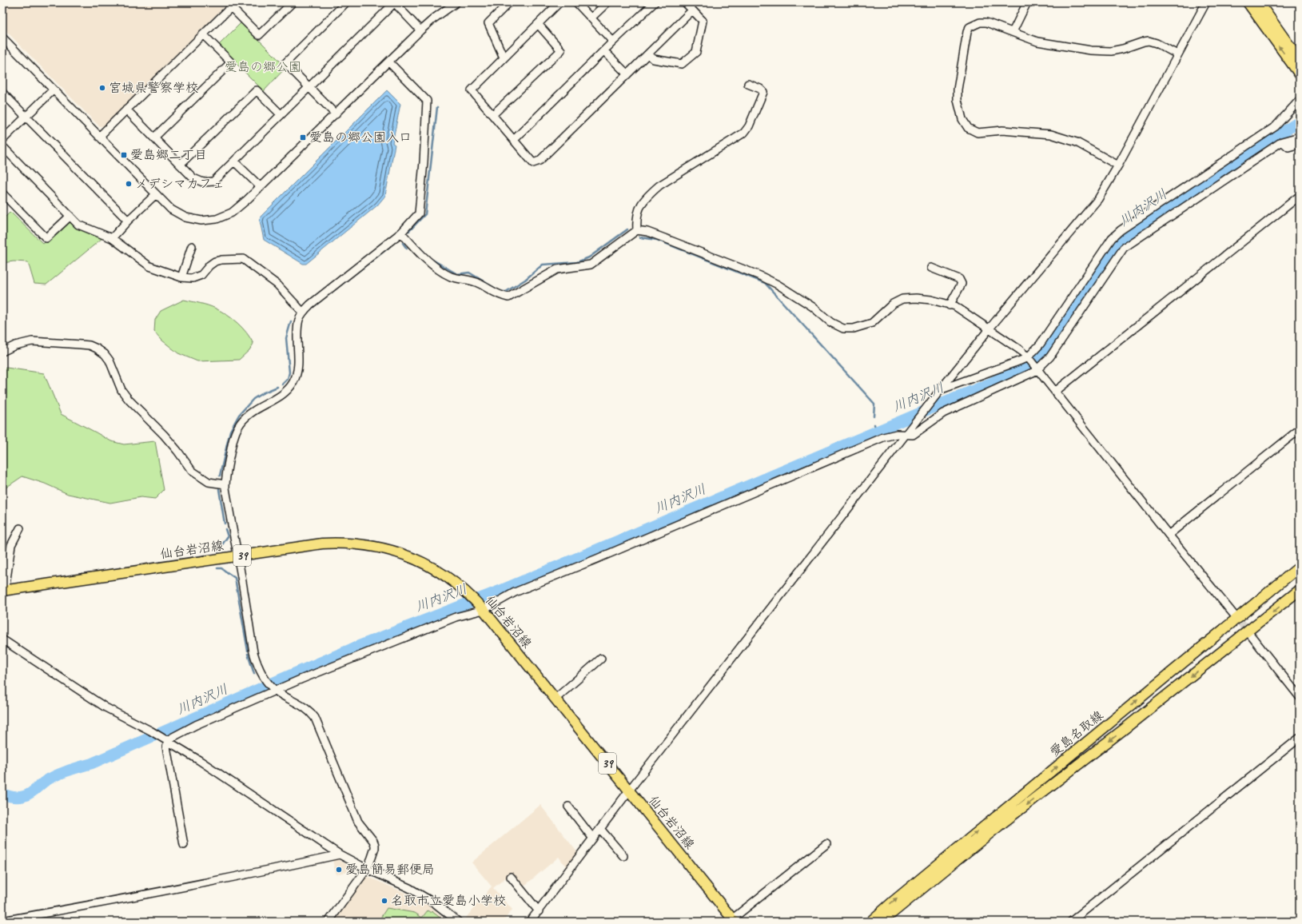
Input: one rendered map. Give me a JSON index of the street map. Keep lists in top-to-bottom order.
{
  "streets": {
    "main road": ["仙台岩沼線", "39", "愛島名取線"]
  },
  "water": ["川内沢川"],
  "parks": ["愛島の郷公園"],
  "places": {
    "other": [
      "宮城県警察学校",
      "メデシマカフェ",
      "愛島簡易郵便局",
      "名取市立愛島小学校"
    ],
    "transit": ["愛島の郷公園入口", "愛島郷二丁目"]
  }
}
